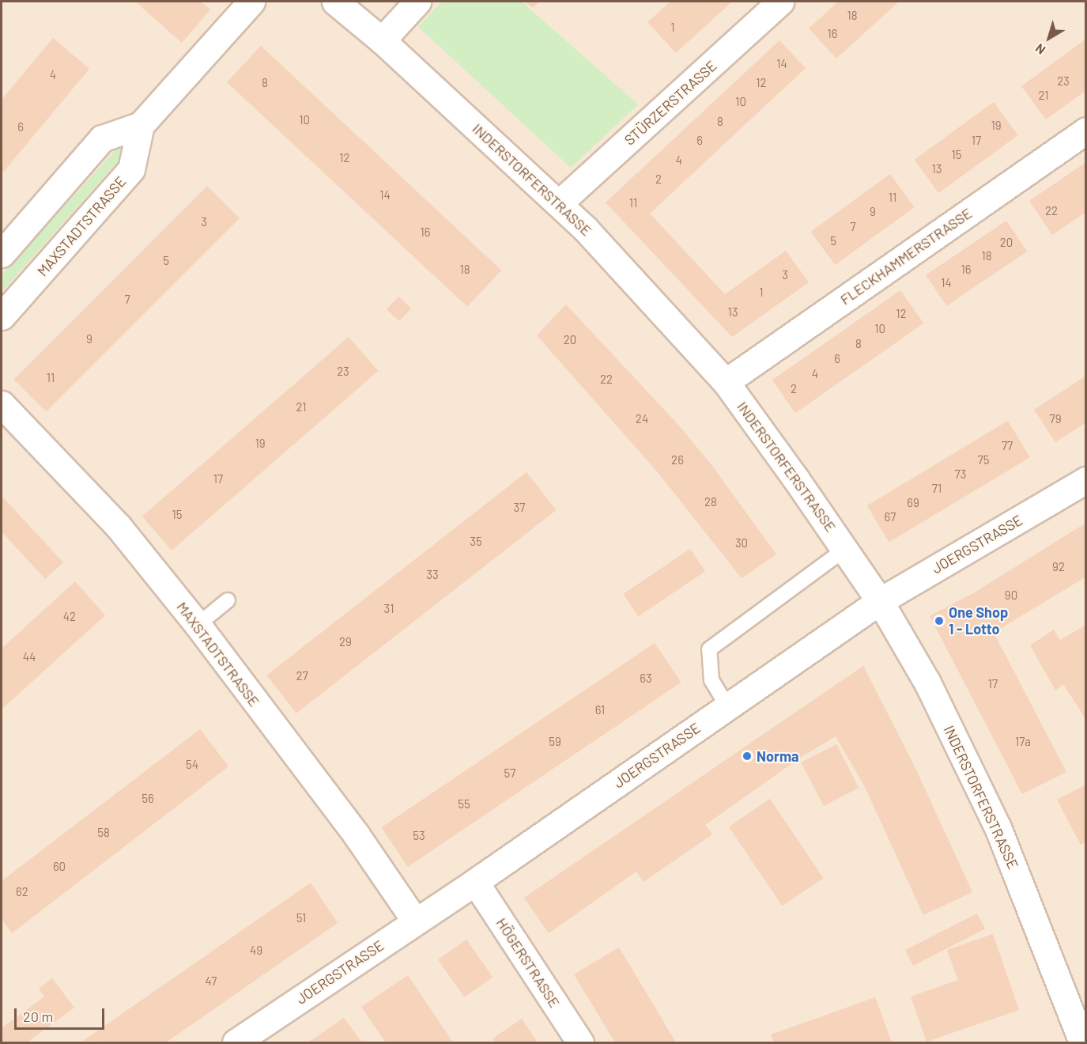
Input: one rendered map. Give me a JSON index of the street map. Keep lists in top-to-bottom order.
{
  "streets": {
    "street": [
      "STÜRZERSTRASSE",
      "INDERSTORFERSTRASSE",
      "MAXSTADTSTRASSE",
      "FLECKHAMMERSTRASSE",
      "JOERGSTRASSE",
      "HÖGERSTRASSE"
    ]
  },
  "crossings": [
    ["STÜRZERSTRASSE", "INDERSTORFERSTRASSE"],
    ["INDERSTORFERSTRASSE", "FLECKHAMMERSTRASSE"],
    ["INDERSTORFERSTRASSE", "JOERGSTRASSE"],
    ["MAXSTADTSTRASSE", "JOERGSTRASSE"],
    ["JOERGSTRASSE", "HÖGERSTRASSE"]
  ],
  "places": ["One Shop 1 - Lotto", "Norma"],
  "house_numbers": [
    "18",
    "1",
    "16",
    "14",
    "4",
    "23",
    "8",
    "12",
    "21",
    "10",
    "10",
    "8",
    "19",
    "6",
    "6",
    "17",
    "15",
    "12",
    "4",
    "13",
    "2",
    "14",
    "11",
    "11",
    "22",
    "9",
    "3",
    "7",
    "16",
    "5",
    "20",
    "18",
    "5",
    "18",
    "16",
    "3",
    "14",
    "1",
    "7",
    "13",
    "12",
    "10",
    "9",
    "20",
    "8",
    "6",
    "23",
    "4",
    "11",
    "22",
    "2",
    "21",
    "24",
    "79",
    "19",
    "77",
    "26",
    "75",
    "73",
    "17",
    "71",
    "28",
    "69",
    "37",
    "15",
    "67",
    "35",
    "30",
    "92",
    "33",
    "90",
    "31",
    "42",
    "29",
    "44",
    "27",
    "63",
    "17",
    "61",
    "59",
    "17a",
    "54",
    "57",
    "56",
    "55",
    "58",
    "53",
    "60",
    "62",
    "51",
    "49",
    "47"
  ],
  "scale_bar": "20 m",
  "north": "bottom left"
}
